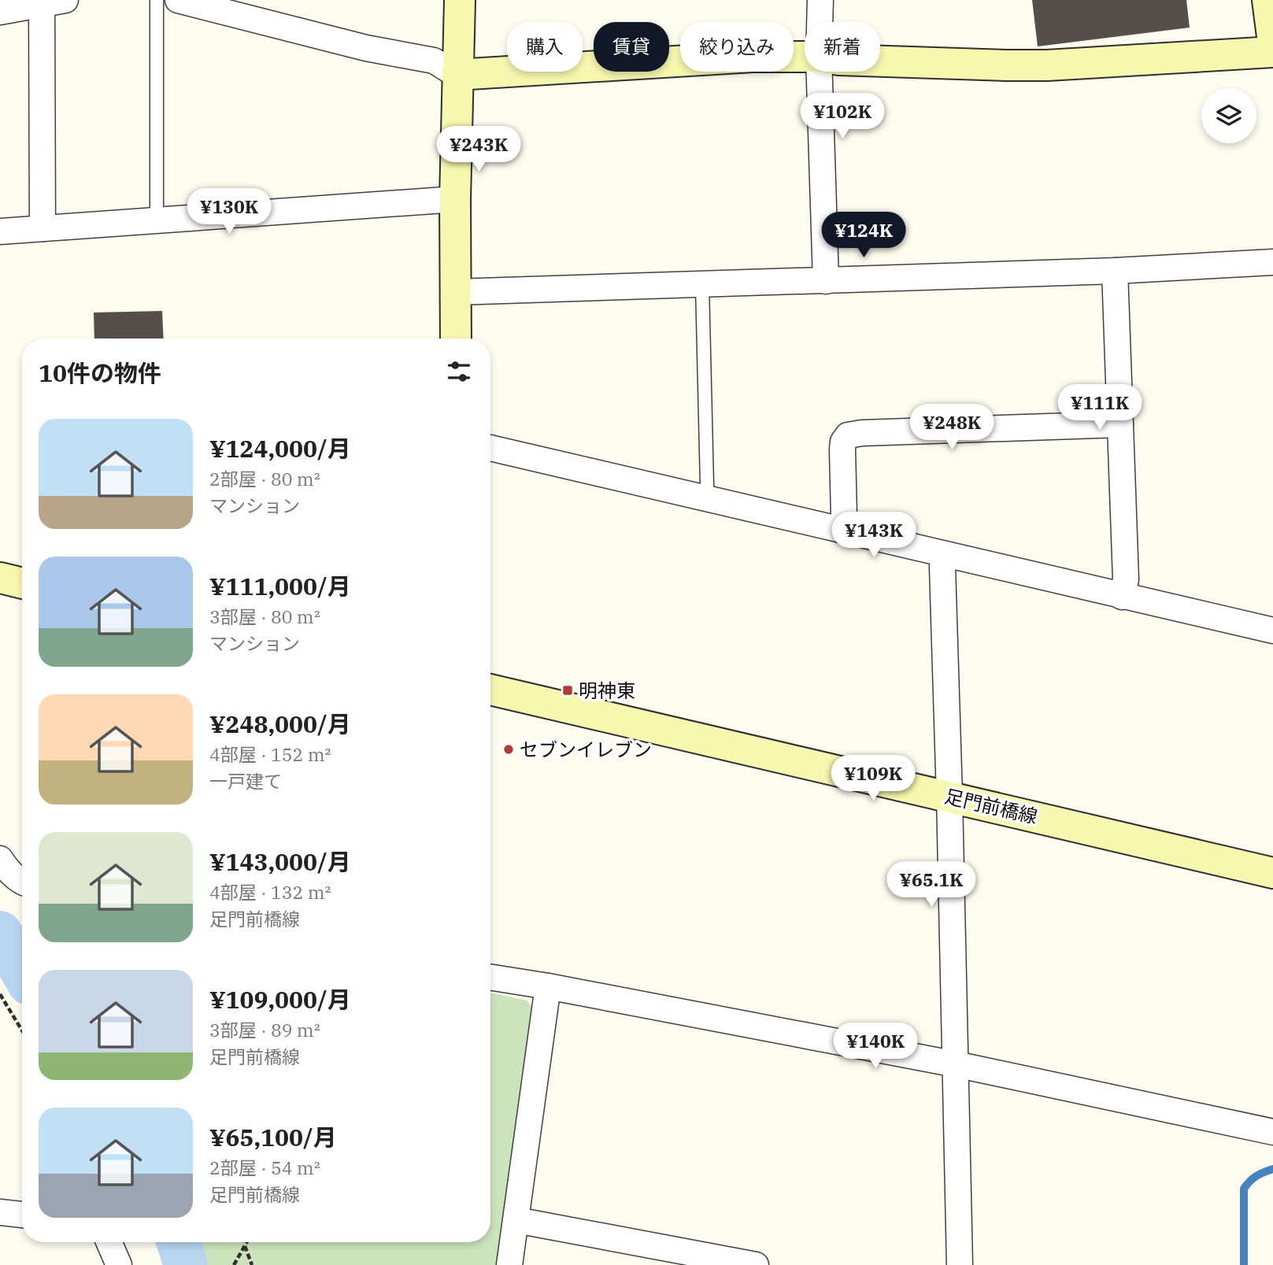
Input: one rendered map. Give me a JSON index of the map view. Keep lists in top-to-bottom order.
{
  "streets": {
    "street": ["足門前橋線"]
  },
  "places": {
    "transit": ["明神東"],
    "other": ["セブンイレブン"]
  },
  "page": {
    "chip": [
      "購入",
      "賃貸",
      "絞り込み",
      "新着"
    ],
    "price": [
      "¥102K",
      "¥243K",
      "¥130K",
      "¥124K",
      "¥111K",
      "¥248K",
      "¥143K",
      "¥109K",
      "¥65.1K",
      "¥140K"
    ],
    "heading": "10件の物件",
    "list": [
      {
        "name": "¥124,000/月",
        "note": "2部屋 · 80 m² · マンション"
      },
      {
        "name": "¥111,000/月",
        "note": "3部屋 · 80 m² · マンション"
      },
      {
        "name": "¥248,000/月",
        "note": "4部屋 · 152 m² · 一戸建て"
      },
      {
        "name": "¥143,000/月",
        "note": "4部屋 · 132 m² · 足門前橋線"
      },
      {
        "name": "¥109,000/月",
        "note": "3部屋 · 89 m² · 足門前橋線"
      },
      {
        "name": "¥65,100/月",
        "note": "2部屋 · 54 m² · 足門前橋線"
      }
    ]
  }
}
